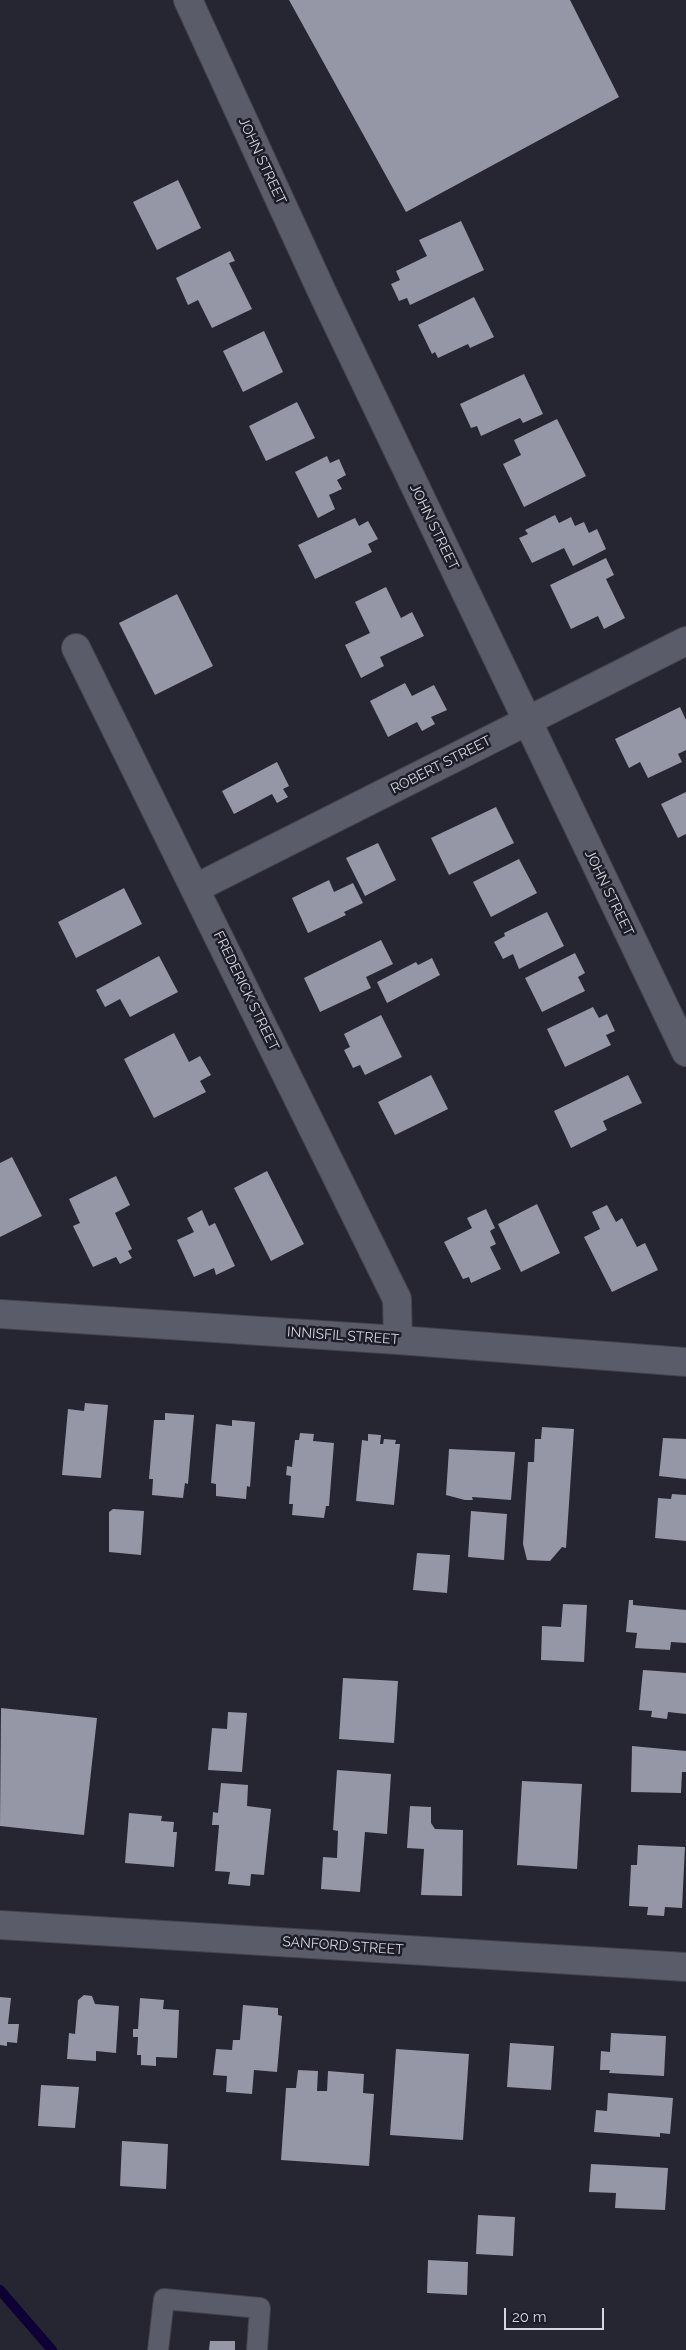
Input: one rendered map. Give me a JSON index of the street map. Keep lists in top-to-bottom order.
{
  "streets": {
    "street": [
      "JOHN STREET",
      "ROBERT STREET",
      "FREDERICK STREET",
      "INNISFIL STREET",
      "SANFORD STREET"
    ]
  },
  "crossings": [
    ["JOHN STREET", "ROBERT STREET"],
    ["ROBERT STREET", "FREDERICK STREET"],
    ["FREDERICK STREET", "INNISFIL STREET"]
  ],
  "scale_bar": "20 m"
}
